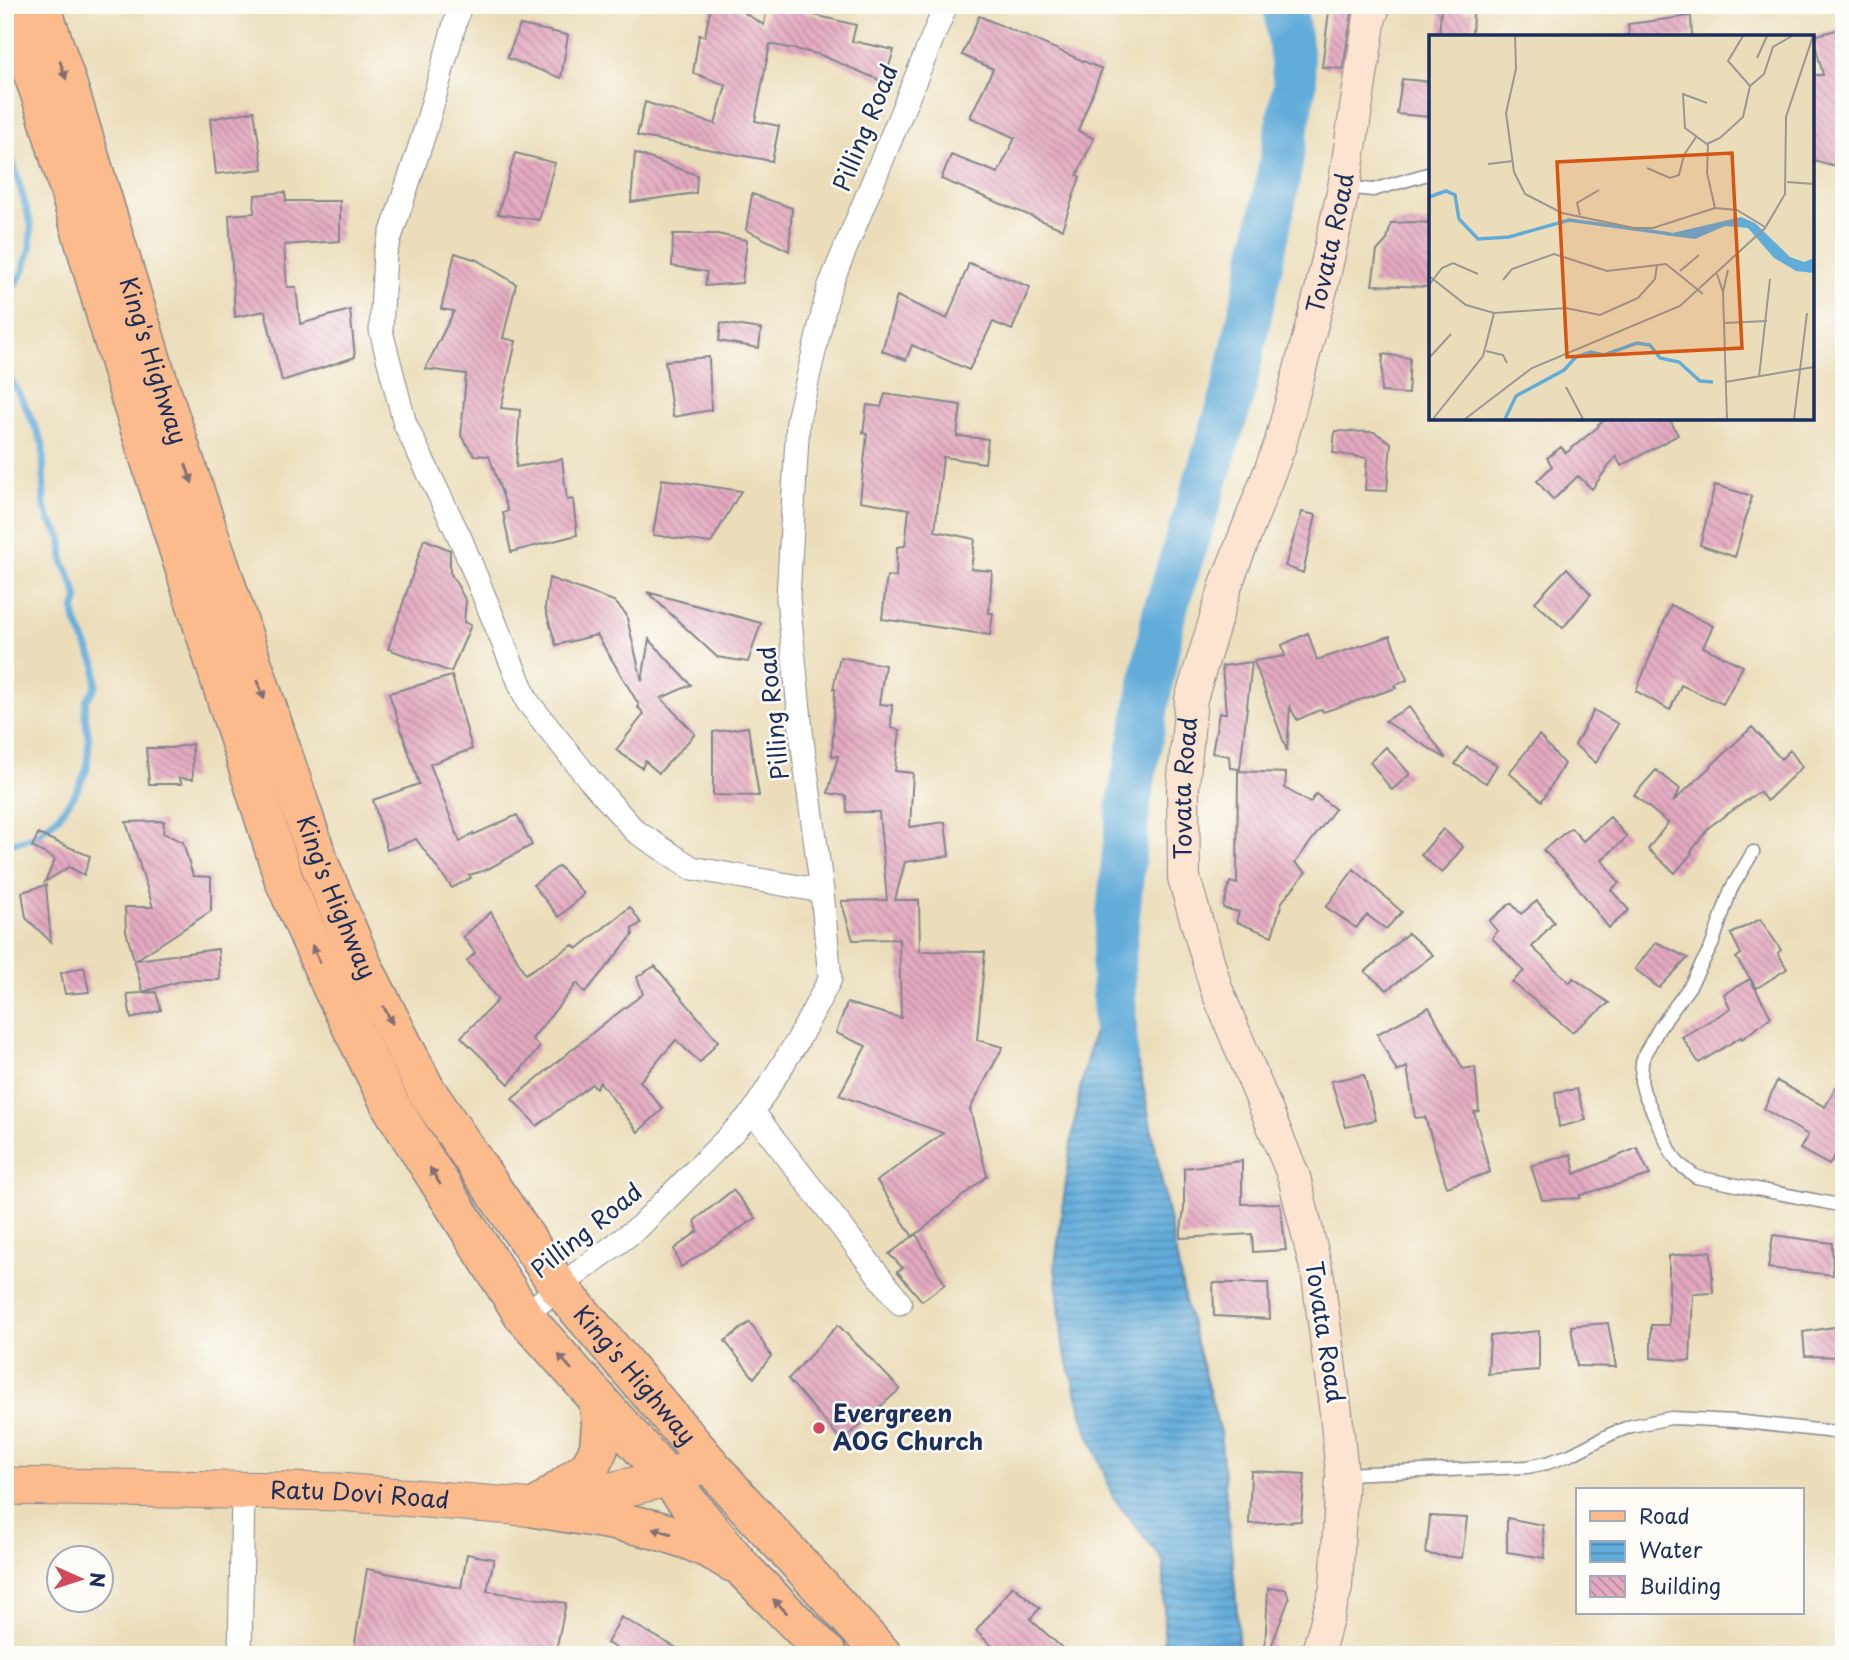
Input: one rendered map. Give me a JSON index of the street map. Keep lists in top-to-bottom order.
{
  "streets": {
    "highway": ["King's Highway"],
    "main road": ["Ratu Dovi Road"],
    "street": ["Pilling Road", "Tovata Road"]
  },
  "crossings": [
    ["Pilling Road", "King's Highway"],
    ["King's Highway", "Ratu Dovi Road"]
  ],
  "places": ["Evergreen AOG Church"],
  "legend": ["Road", "Water", "Building"],
  "north": "right"
}
